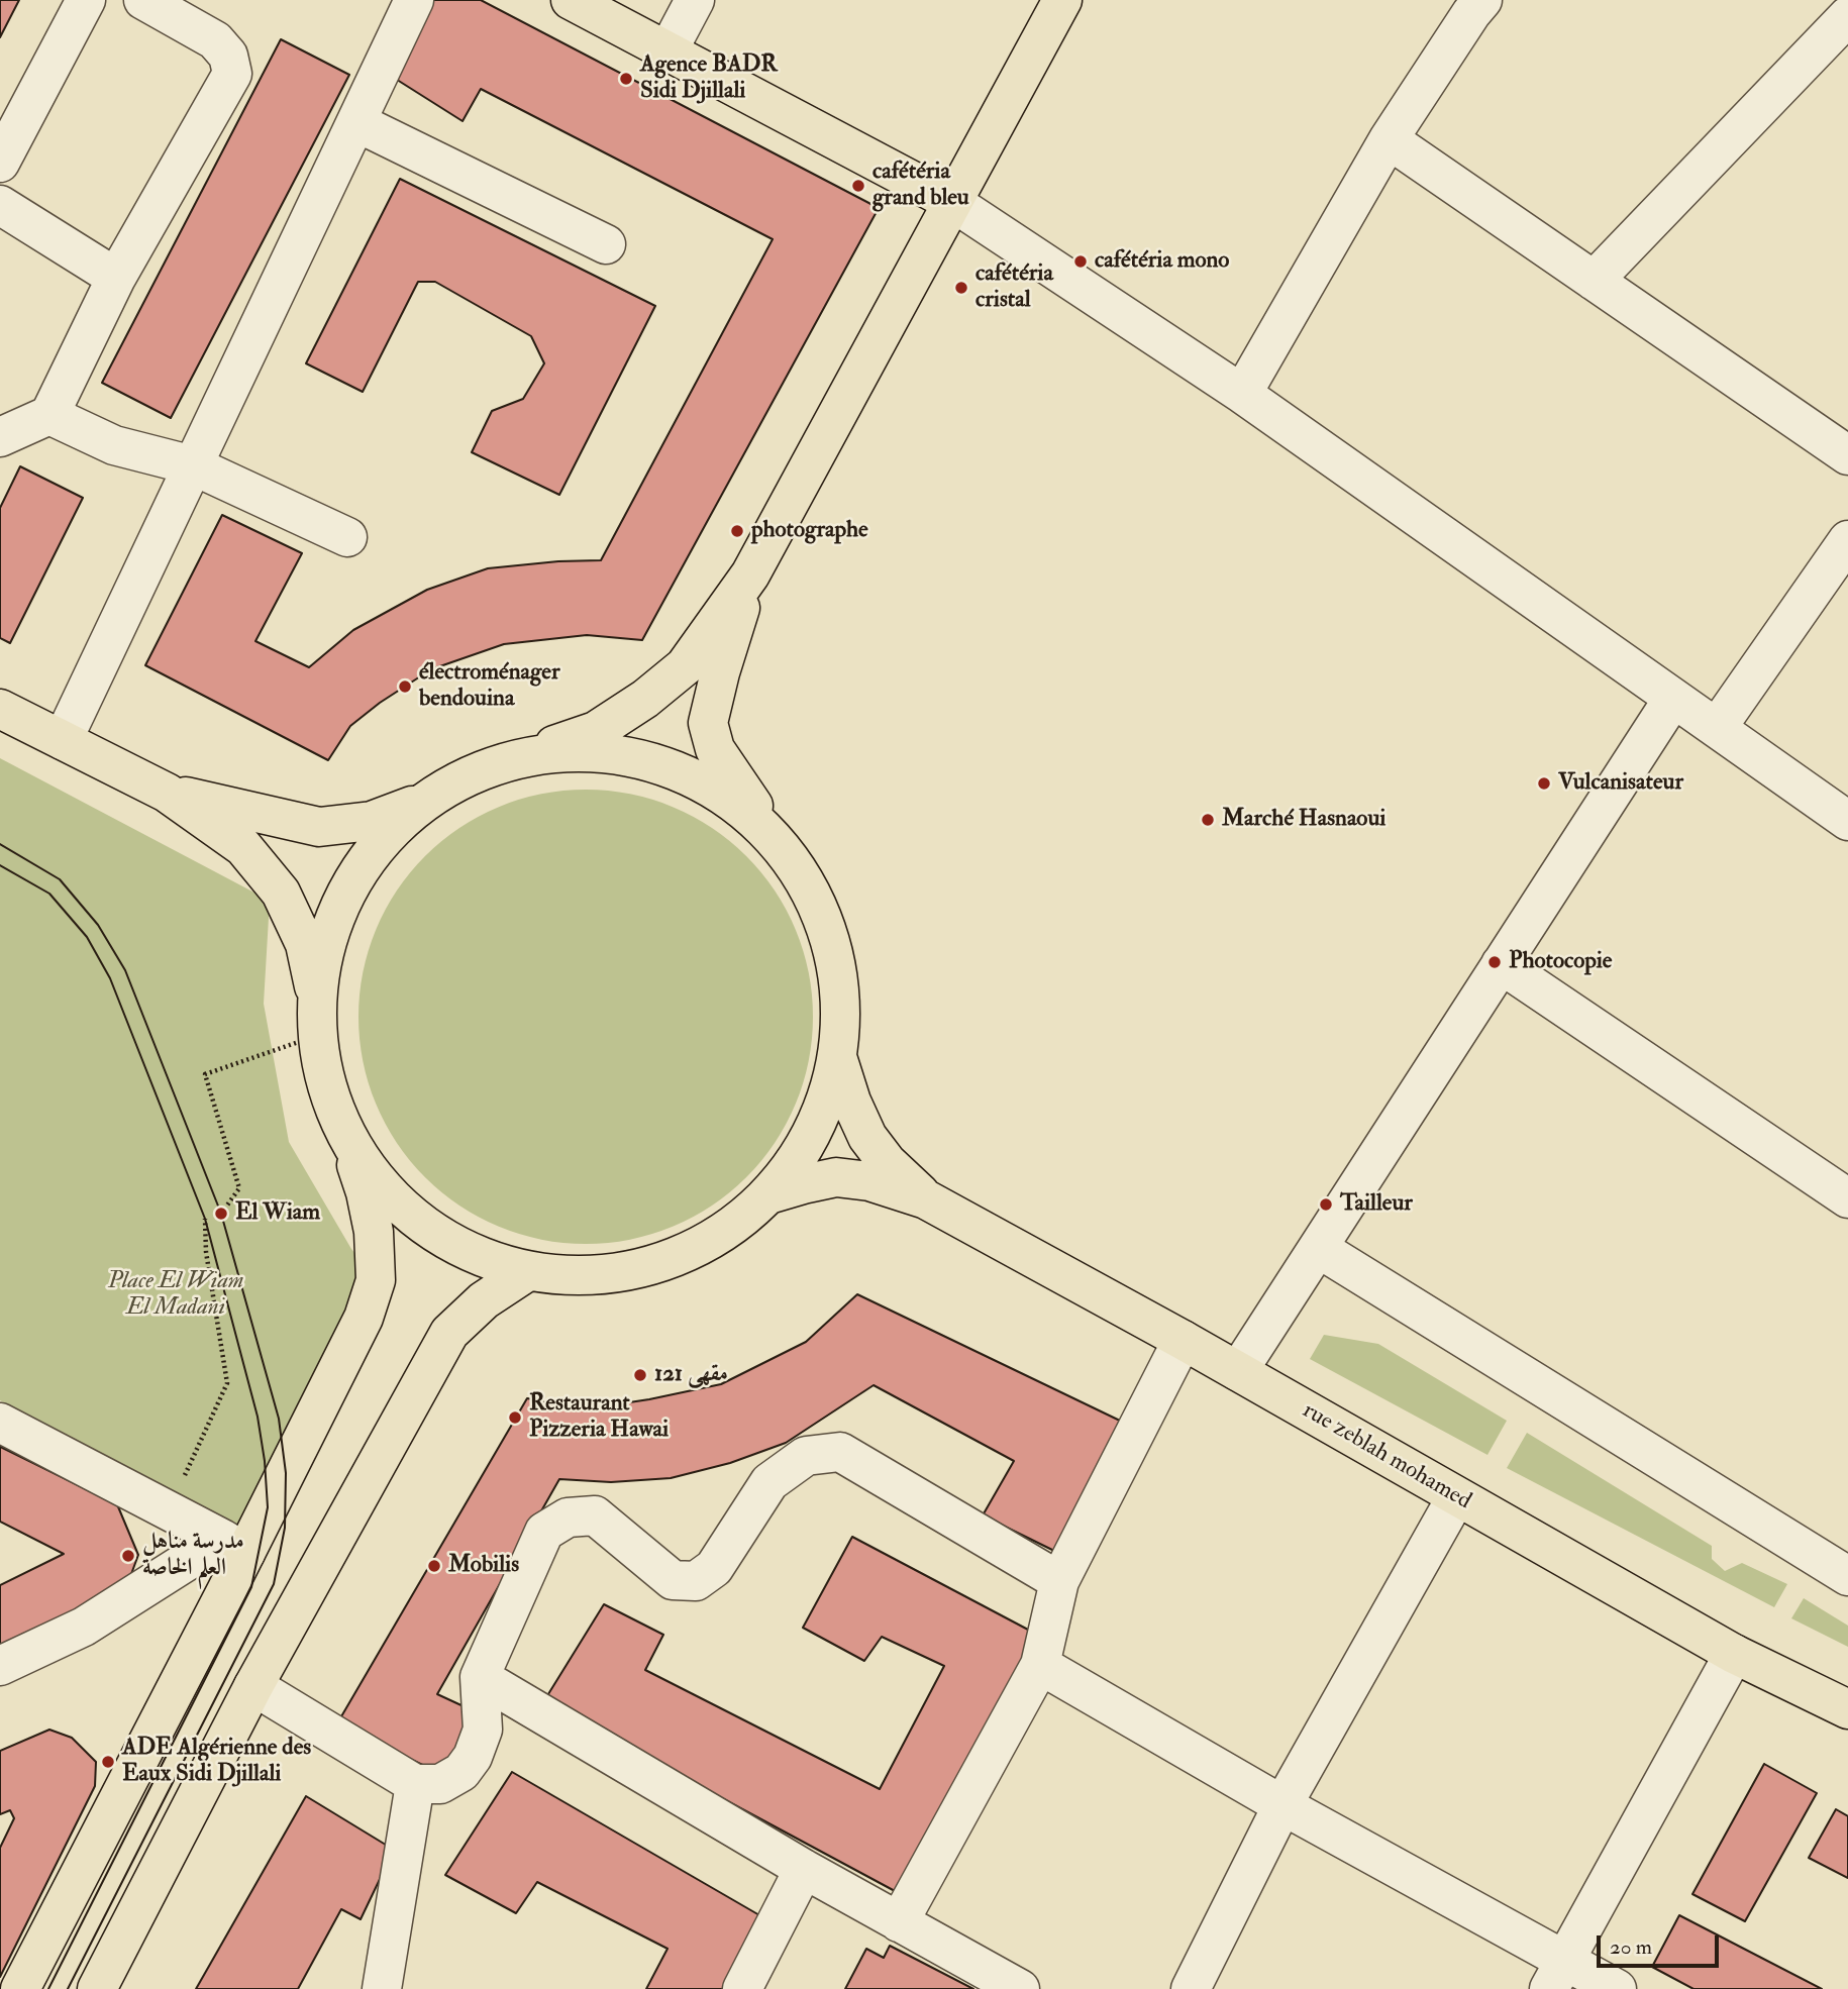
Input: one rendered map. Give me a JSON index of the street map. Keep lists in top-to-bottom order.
{
  "streets": {
    "main road": ["rue zeblah mohamed"]
  },
  "parks": ["Place El Wiam El Madani"],
  "places": [
    "Agence BADR Sidi Djillali",
    "cafétéria grand bleu",
    "cafétéria mono",
    "cafétéria cristal",
    "photographe",
    "électroménager bendouina",
    "Vulcanisateur",
    "Marché Hasnaoui",
    "Photocopie",
    "Tailleur",
    "El Wiam",
    "مقهى 121",
    "Restaurant Pizzeria Hawai",
    "مدرسة مناهل العلم الخاصة",
    "Mobilis",
    "ADE Algérienne des Eaux Sidi Djillali"
  ],
  "scale_bar": "20 m"
}
